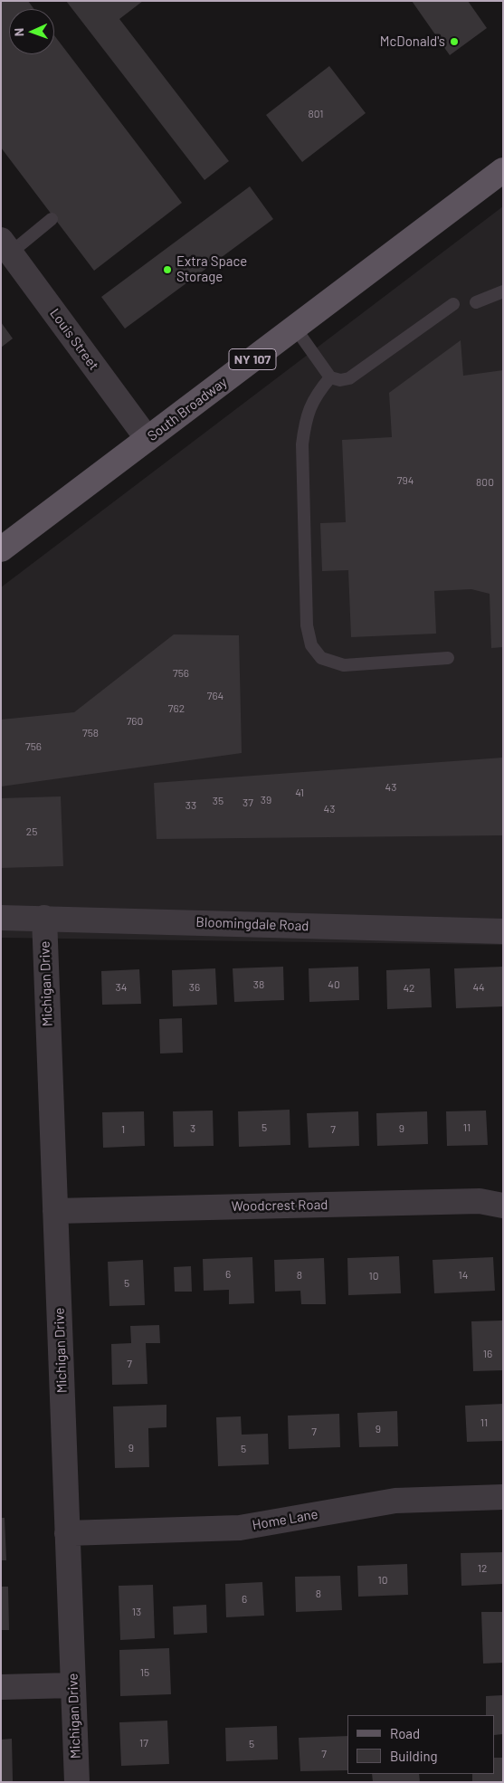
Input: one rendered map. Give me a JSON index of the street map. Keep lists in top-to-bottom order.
{
  "streets": {
    "main road": ["NY 107", "South Broadway"],
    "street": [
      "Louis Street",
      "Bloomingdale Road",
      "Michigan Drive",
      "Woodcrest Road",
      "Home Lane"
    ]
  },
  "crossings": [
    ["Louis Street", "South Broadway"],
    ["Bloomingdale Road", "Michigan Drive"],
    ["Michigan Drive", "Woodcrest Road"],
    ["Michigan Drive", "Home Lane"]
  ],
  "places": ["McDonald's", "Extra Space Storage"],
  "house_numbers": [
    "801",
    "794",
    "800",
    "756",
    "764",
    "762",
    "760",
    "758",
    "756",
    "43",
    "41",
    "39",
    "35",
    "37",
    "33",
    "43",
    "25",
    "38",
    "40",
    "34",
    "36",
    "44",
    "42",
    "5",
    "11",
    "3",
    "9",
    "1",
    "7",
    "6",
    "8",
    "14",
    "10",
    "5",
    "16",
    "7",
    "11",
    "9",
    "7",
    "9",
    "5",
    "12",
    "10",
    "8",
    "6",
    "13",
    "15",
    "17",
    "5",
    "7"
  ],
  "legend": ["Road", "Building"],
  "north": "left"
}
